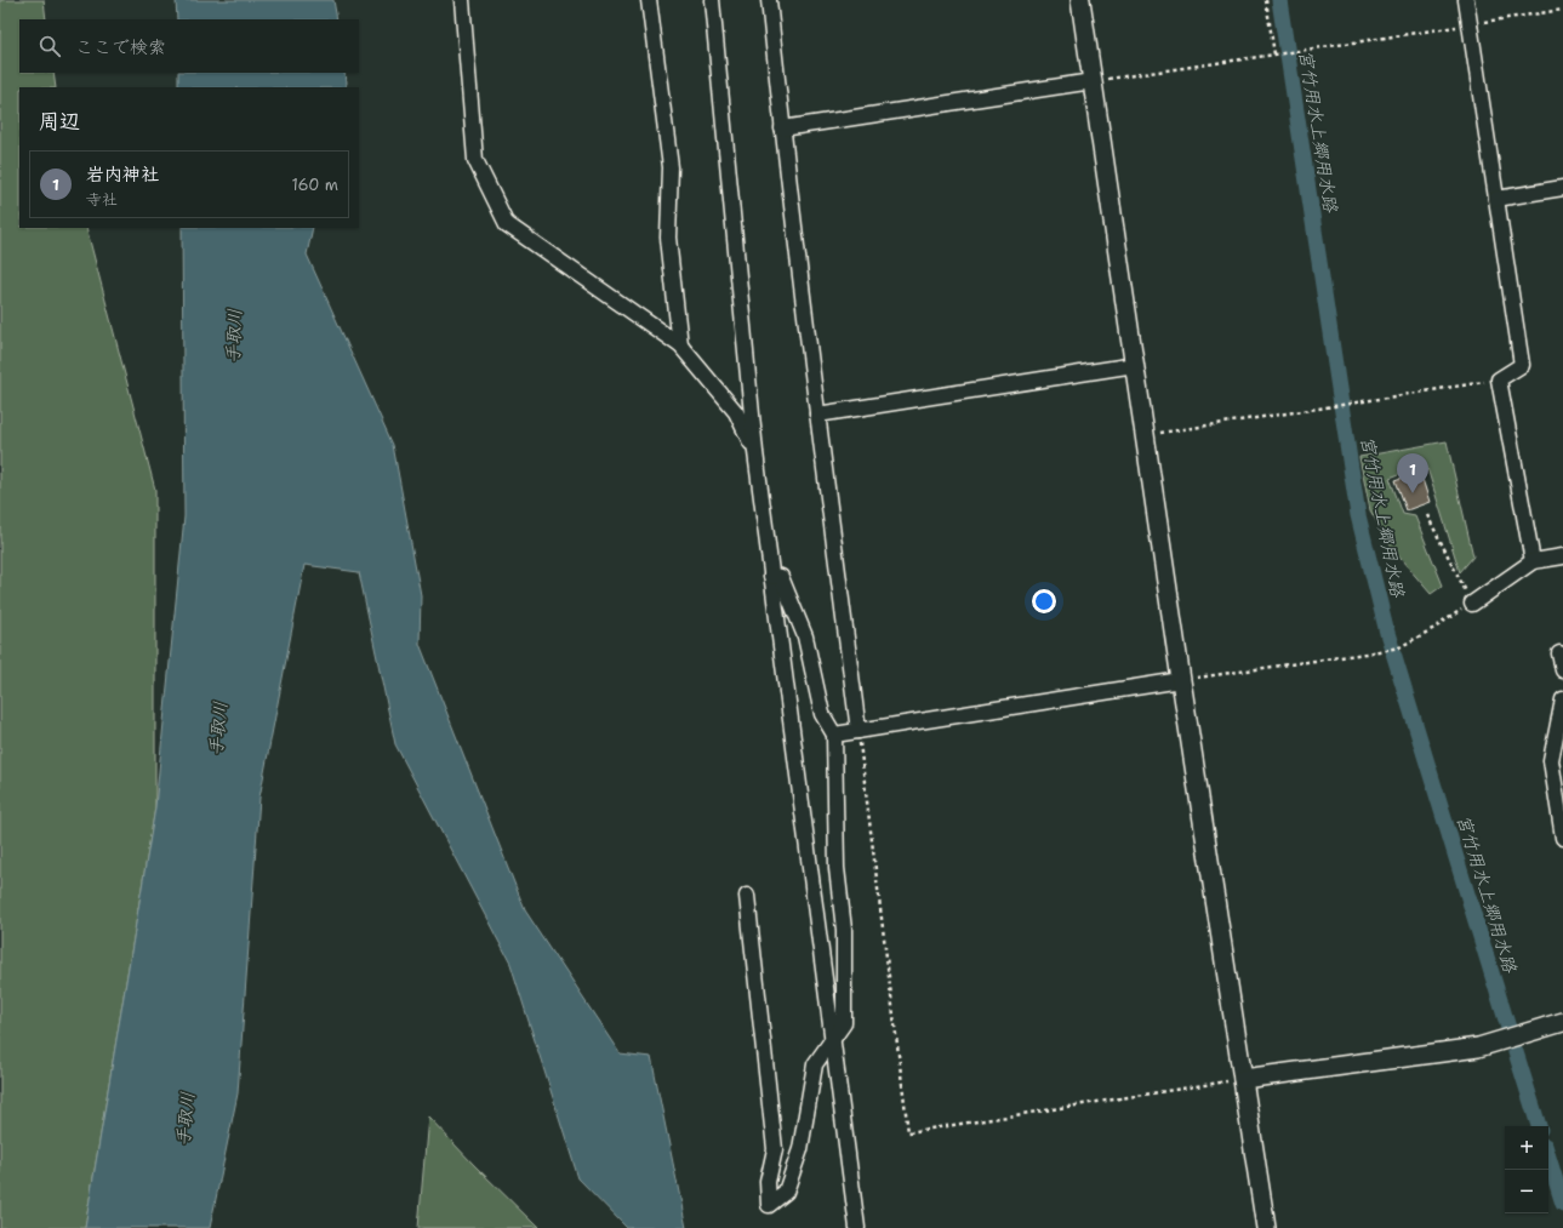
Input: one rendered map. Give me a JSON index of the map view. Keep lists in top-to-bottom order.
{
  "water": ["宮竹用水上郷用水路", "手取川"],
  "page": {
    "search": "ここで検索",
    "heading": "周辺",
    "list": [
      {
        "mark": "1",
        "name": "岩内神社",
        "note": "寺社",
        "value": "160 m"
      }
    ],
    "pins": "1",
    "map_buttons": ["+", "−"]
  }
}
